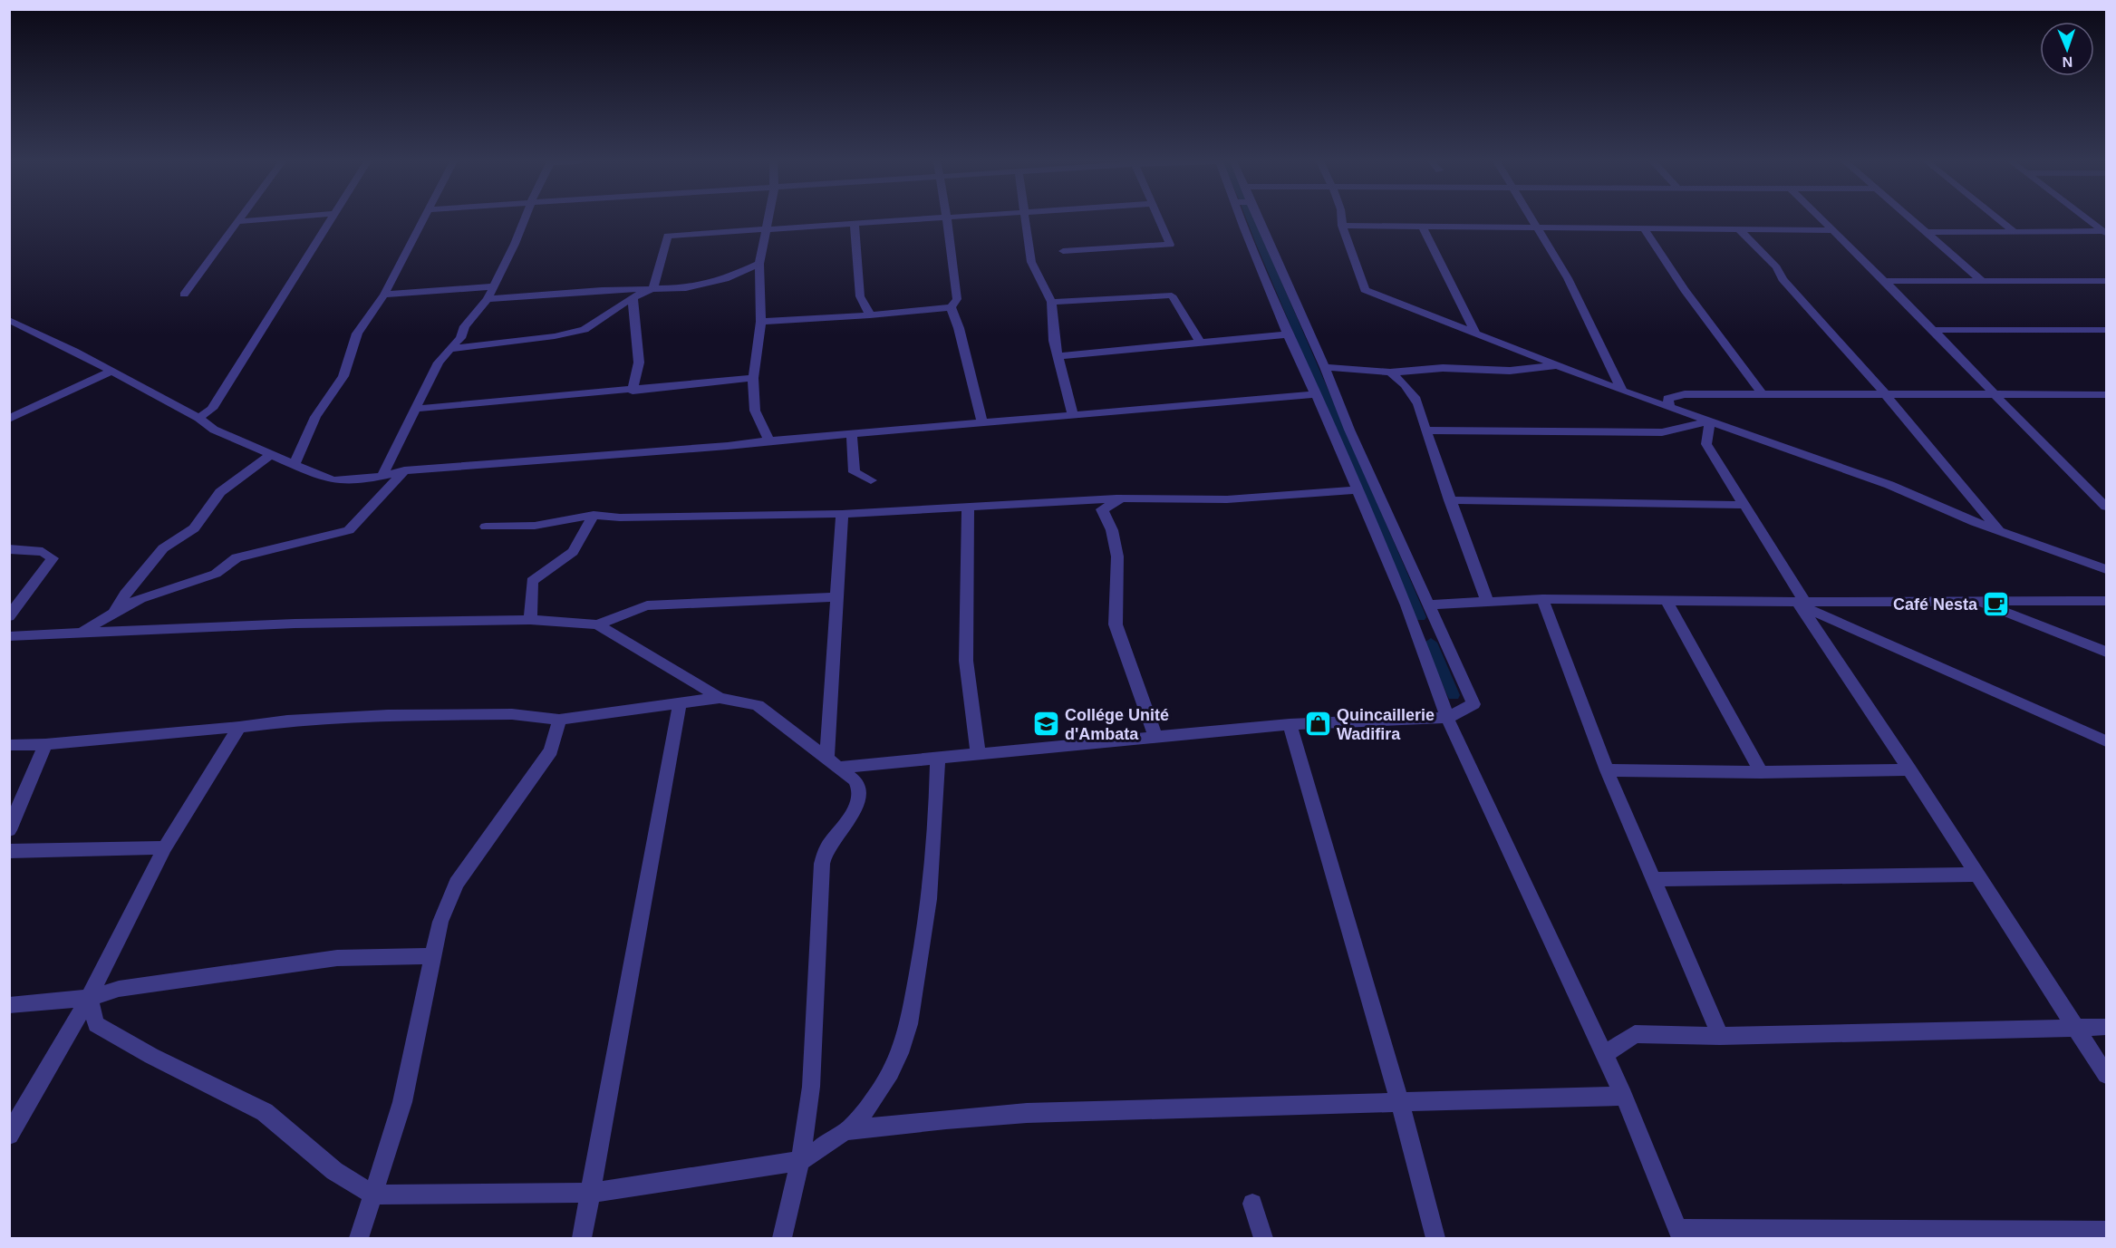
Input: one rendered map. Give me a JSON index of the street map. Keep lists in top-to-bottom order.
{
  "places": {
    "cafe": ["Café Nesta"],
    "school or university": ["Collége Unité d'Ambata"],
    "shop": ["Quincaillerie Wadifira"]
  },
  "north": "bottom"
}
